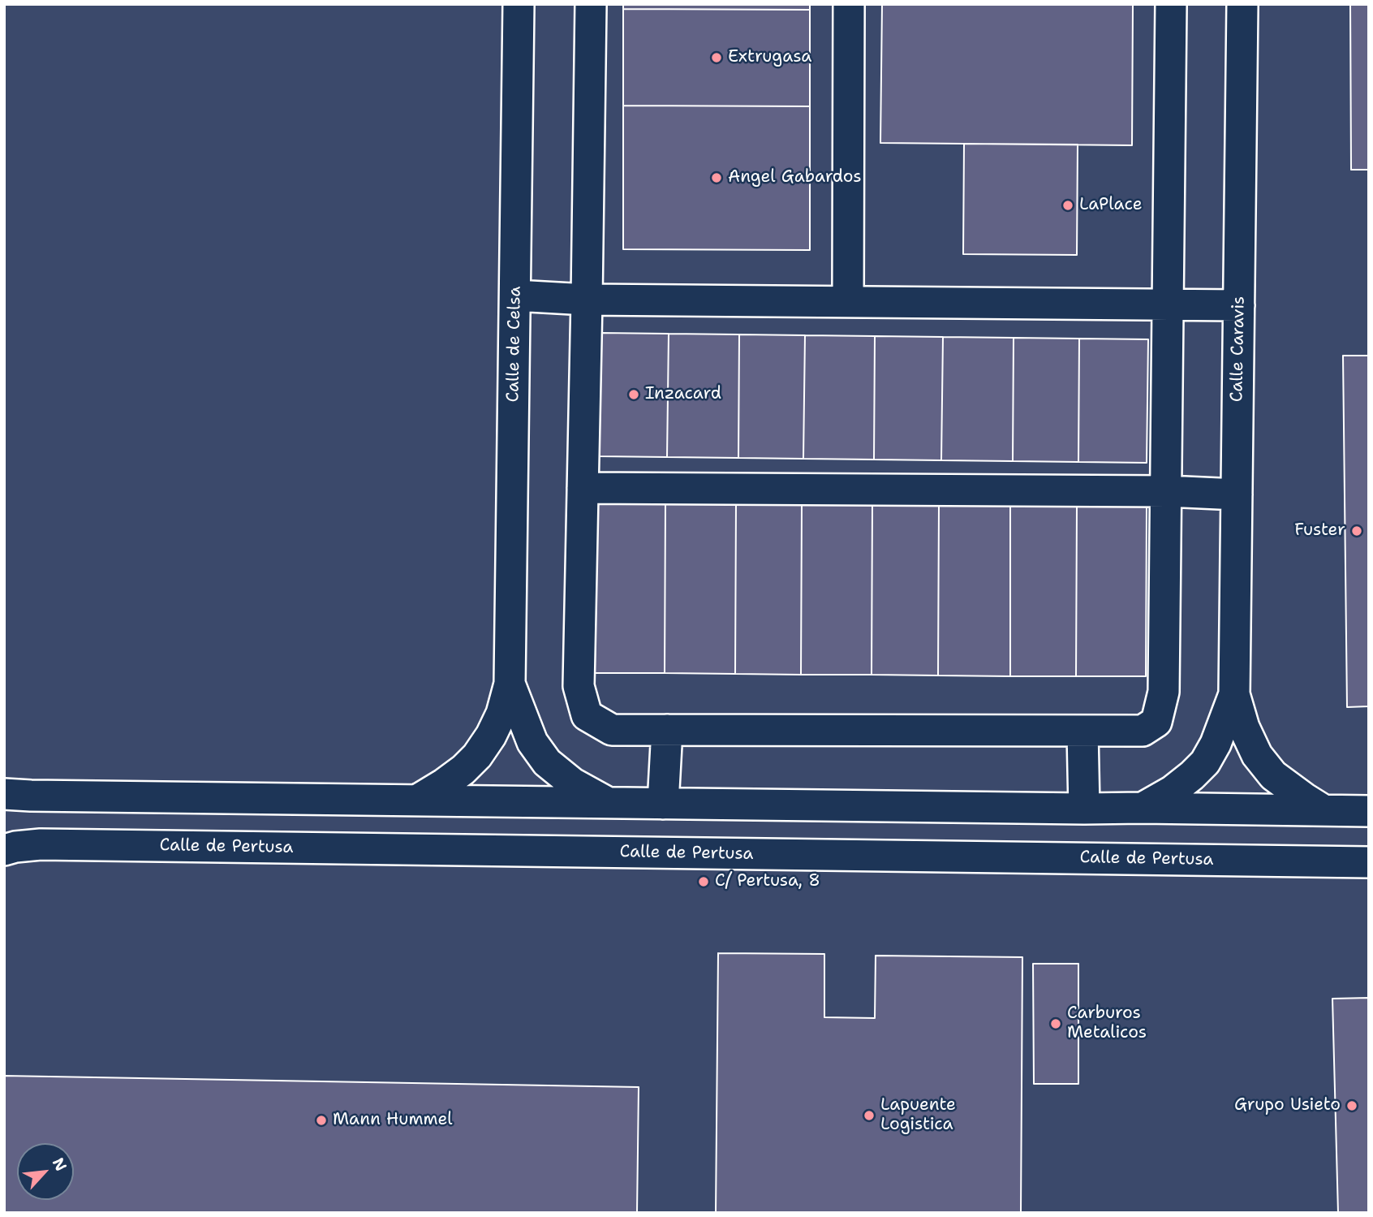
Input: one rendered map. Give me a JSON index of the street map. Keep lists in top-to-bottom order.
{
  "streets": {
    "street": ["Calle de Celsa", "Calle Caravis", "Calle de Pertusa"]
  },
  "places": [
    "Extrugasa",
    "Angel Gabardos",
    "LaPlace",
    "Inzacard",
    "Fuster",
    "C/ Pertusa, 8",
    "Carburos Metalicos",
    "Grupo Usieto",
    "Lapuente Logistica",
    "Mann Hummel"
  ],
  "north": "top right"
}
